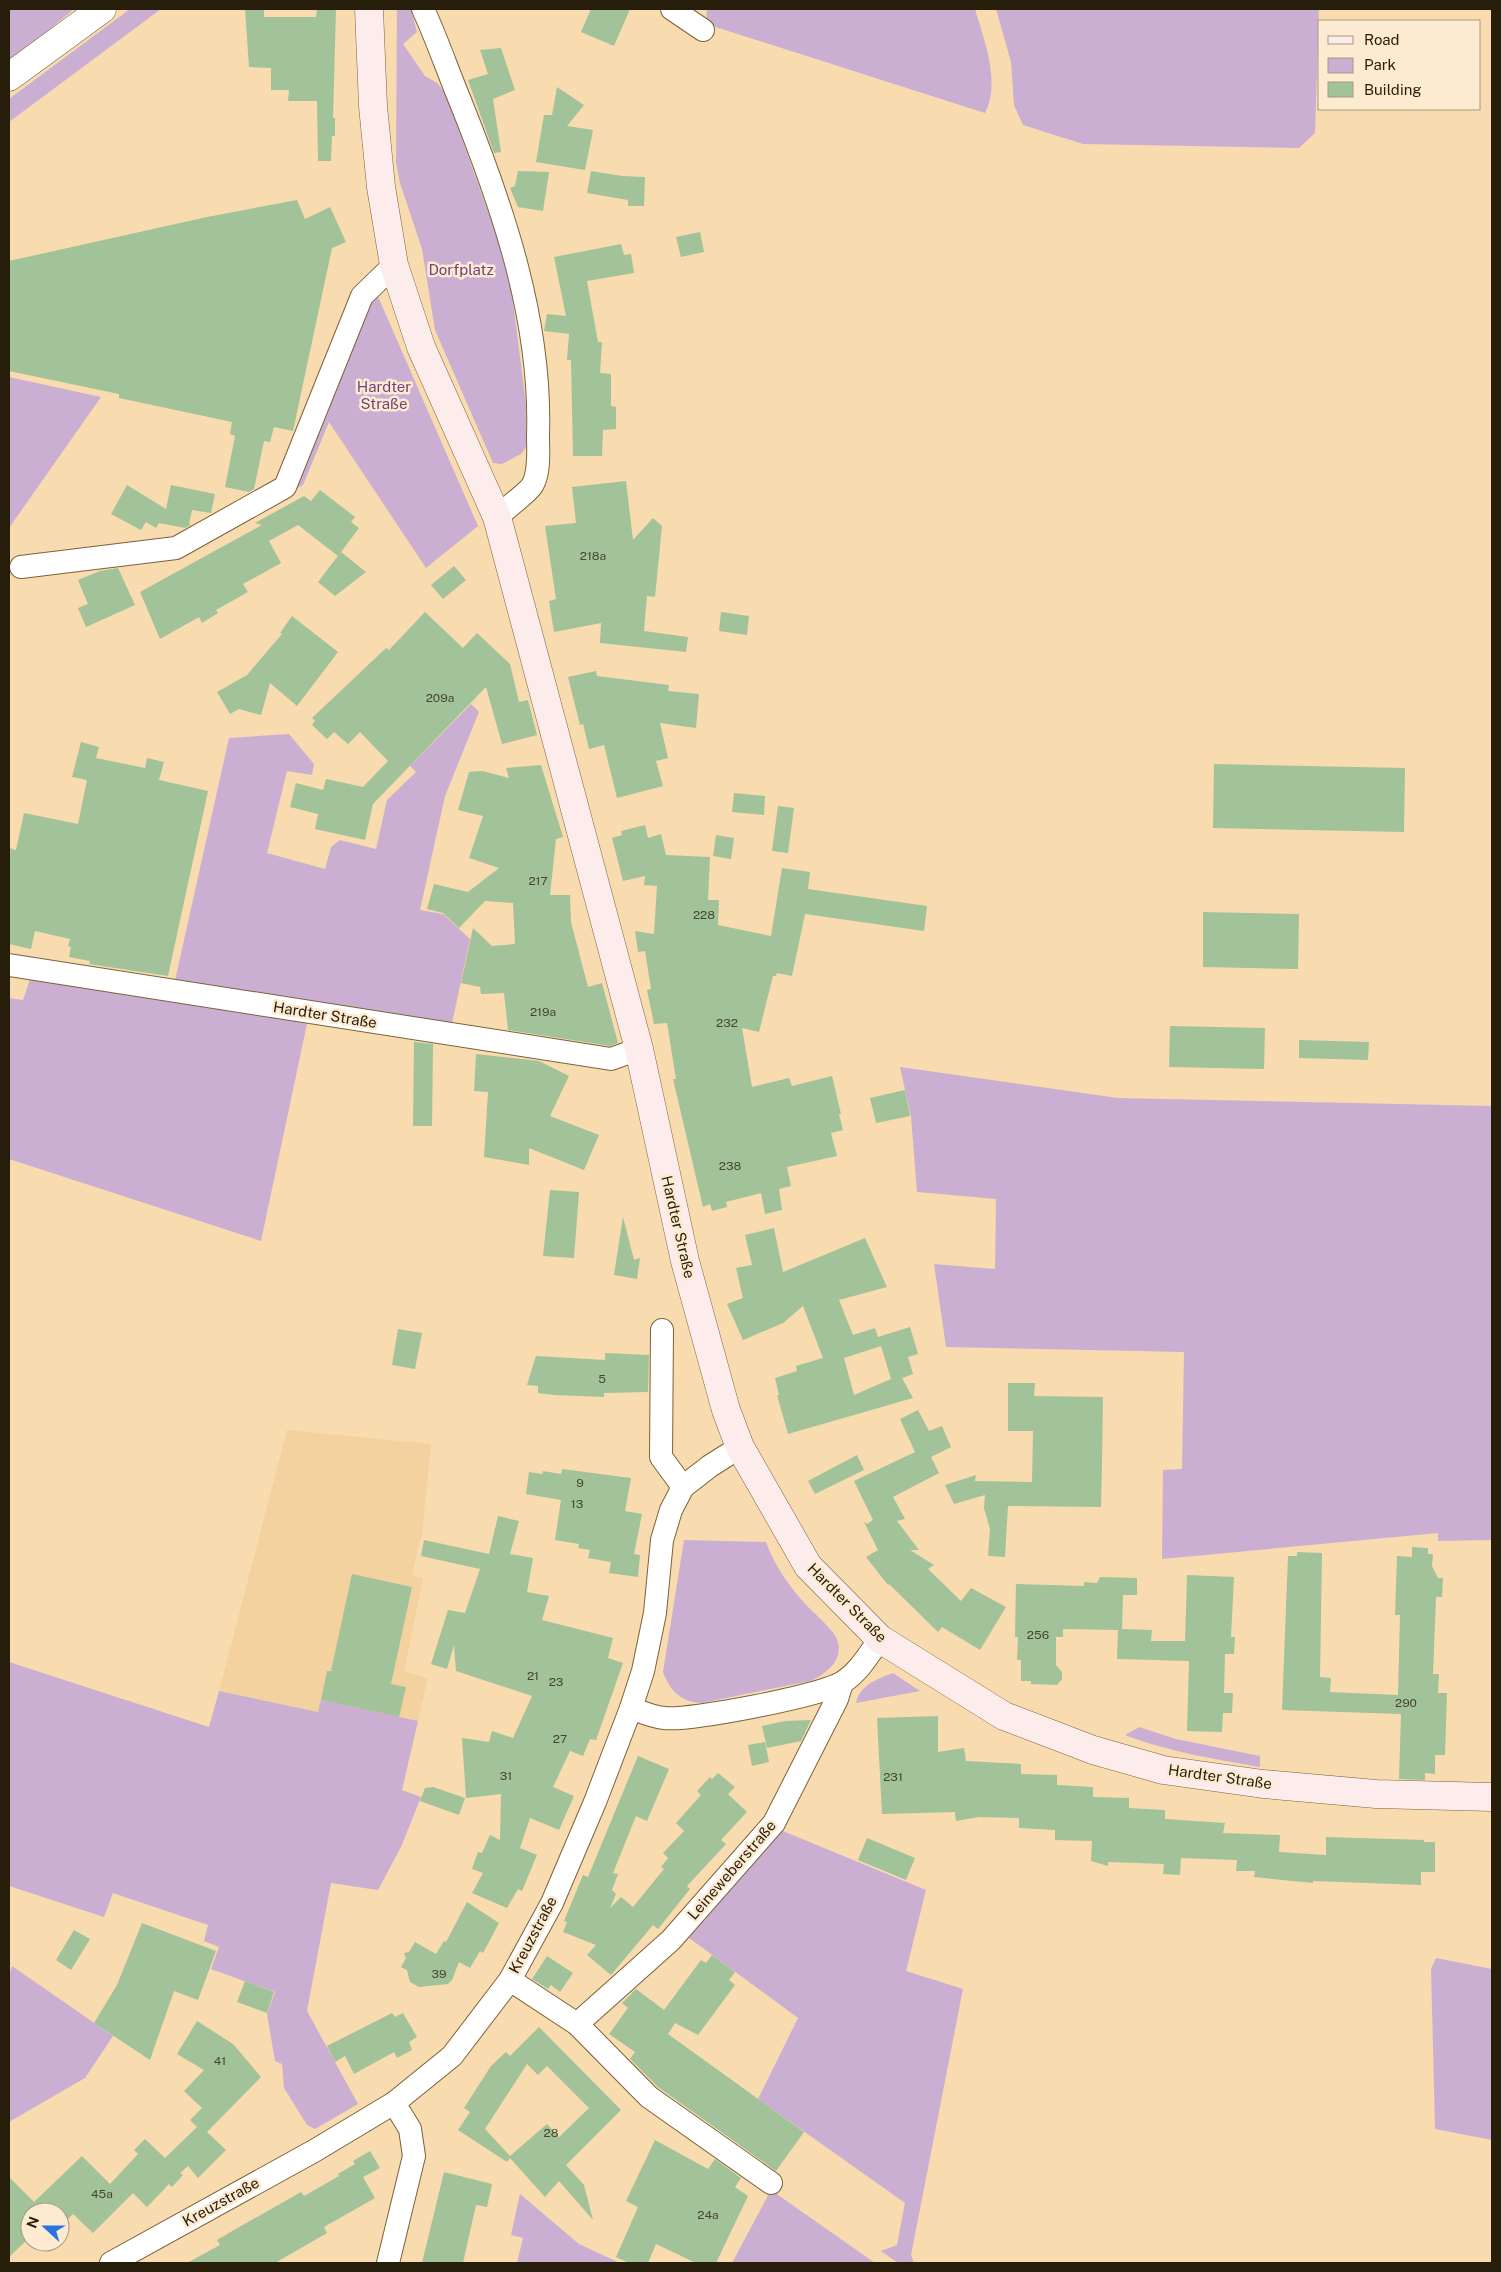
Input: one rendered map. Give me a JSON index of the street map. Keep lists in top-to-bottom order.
{
  "streets": {
    "main road": ["Hardter Straße"],
    "street": ["Leineweberstraße", "Kreuzstraße"]
  },
  "crossings": [
    ["Hardter Straße", "Leineweberstraße"],
    ["Hardter Straße", "Kreuzstraße"],
    ["Leineweberstraße", "Kreuzstraße"]
  ],
  "parks": ["Dorfplatz", "Hardter Straße"],
  "house_numbers": [
    "218a",
    "209a",
    "217",
    "228",
    "219a",
    "232",
    "238",
    "5",
    "9",
    "13",
    "256",
    "21",
    "23",
    "290",
    "27",
    "31",
    "231",
    "39",
    "41",
    "28",
    "45a",
    "24a"
  ],
  "legend": ["Road", "Park", "Building"],
  "north": "left"
}
